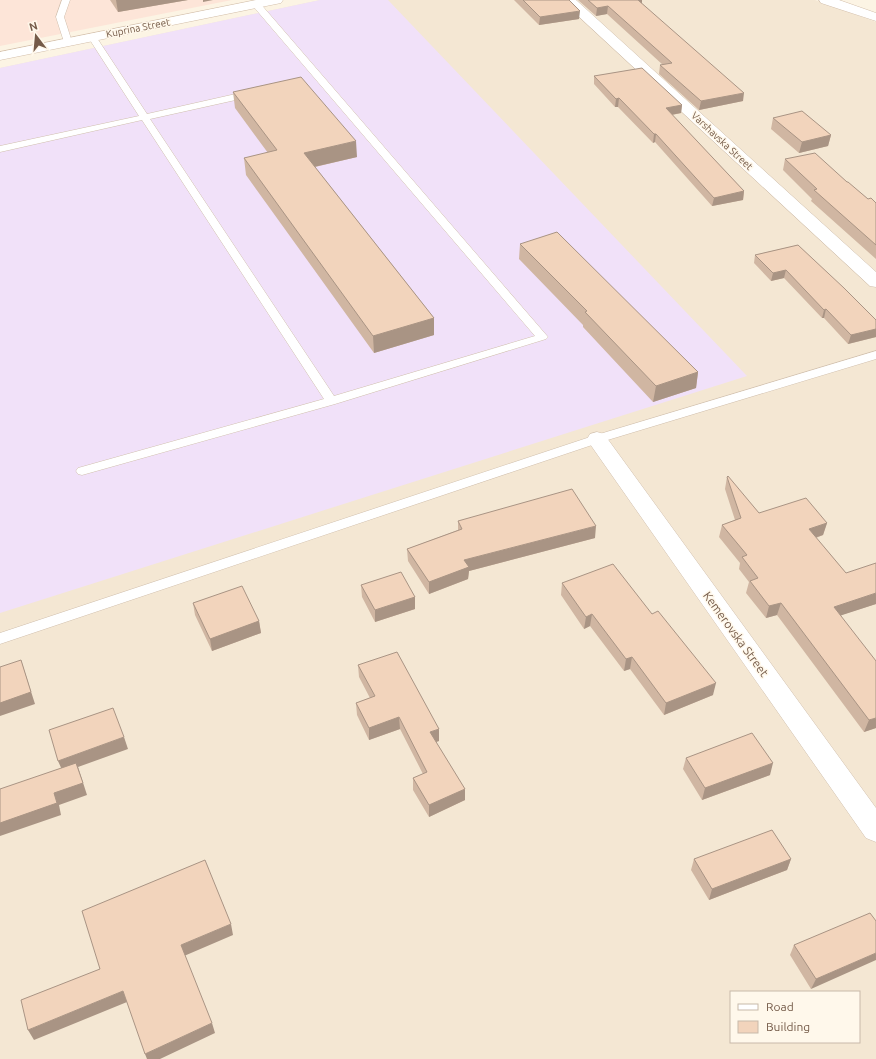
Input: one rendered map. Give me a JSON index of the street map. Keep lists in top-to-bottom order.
{
  "streets": {
    "street": ["Kuprina Street", "Varshavska Street", "Kemerovska Street"]
  },
  "legend": ["Road", "Building"],
  "north": "top"
}
